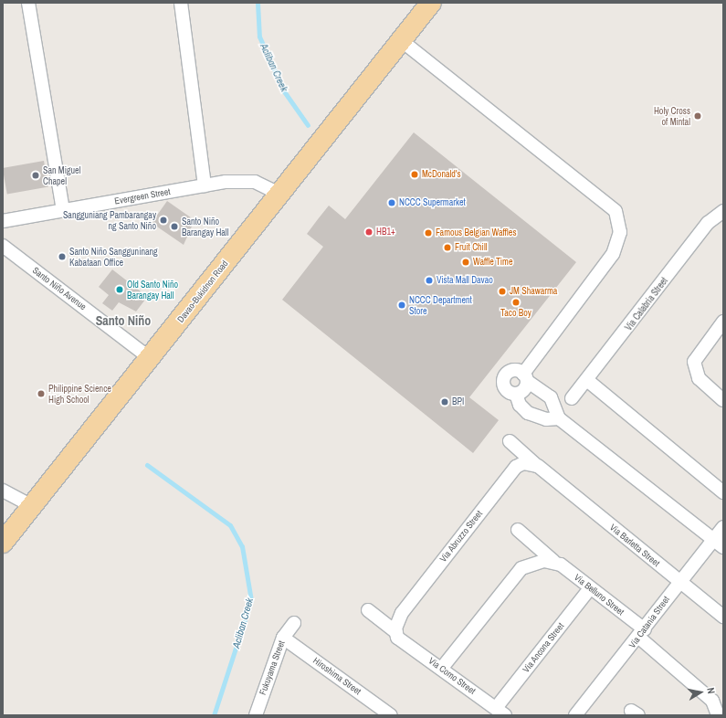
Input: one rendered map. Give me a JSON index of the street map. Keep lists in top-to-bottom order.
{
  "streets": {
    "highway": ["Davao-Bukidnon Road"],
    "street": [
      "Evergreen Street",
      "Santo Niño Avenue",
      "Via Calabria Street",
      "Via Abruzzo Street",
      "Via Barletta Street",
      "Via Belluno Street",
      "Via Catania Street",
      "Via Ancona Street",
      "Fukuyama Street",
      "Hiroshima Street",
      "Via Como Street"
    ]
  },
  "crossings": [
    ["Evergreen Street", "Davao-Bukidnon Road"],
    ["Santo Niño Avenue", "Davao-Bukidnon Road"],
    ["Via Abruzzo Street", "Via Barletta Street"],
    ["Via Abruzzo Street", "Via Como Street"],
    ["Via Barletta Street", "Via Catania Street"],
    ["Via Belluno Street", "Via Catania Street"],
    ["Via Belluno Street", "Via Ancona Street"],
    ["Via Ancona Street", "Via Como Street"],
    ["Fukuyama Street", "Hiroshima Street"]
  ],
  "districts": ["Santo Niño"],
  "water": ["Acliban Creek"],
  "places": [
    "Holy Cross of Mintal",
    "McDonald's",
    "San Miguel Chapel",
    "NCCC Supermarket",
    "Sangguniang Pambarangay ng Santo Niño",
    "Santo Niño Barangay Hall",
    "HB1+",
    "Famous Belgian Waffles",
    "Fruit Chill",
    "Santo Niño Sangguninang Kabataan Office",
    "Waffle Time",
    "Vista Mall Davao",
    "Old Santo Niño Barangay Hall",
    "JM Shawarma",
    "Taco Boy",
    "NCCC Department Store",
    "Philippine Science High School",
    "BPI"
  ],
  "north": "right"
}
